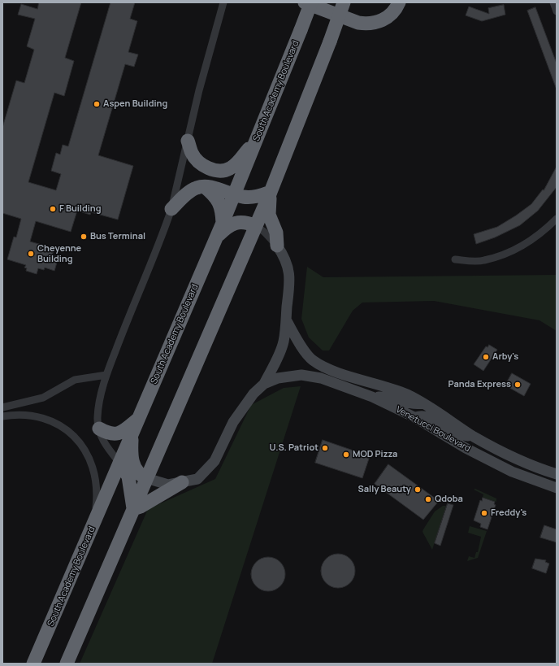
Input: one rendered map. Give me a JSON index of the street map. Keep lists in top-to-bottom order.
{
  "streets": {
    "highway": ["South Academy Boulevard"],
    "street": ["Venetucci Boulevard"]
  },
  "places": [
    "Aspen Building",
    "F Building",
    "Bus Terminal",
    "Cheyenne Building",
    "Arby's",
    "Panda Express",
    "U.S. Patriot",
    "MOD Pizza",
    "Sally Beauty",
    "Qdoba",
    "Freddy's"
  ]
}
